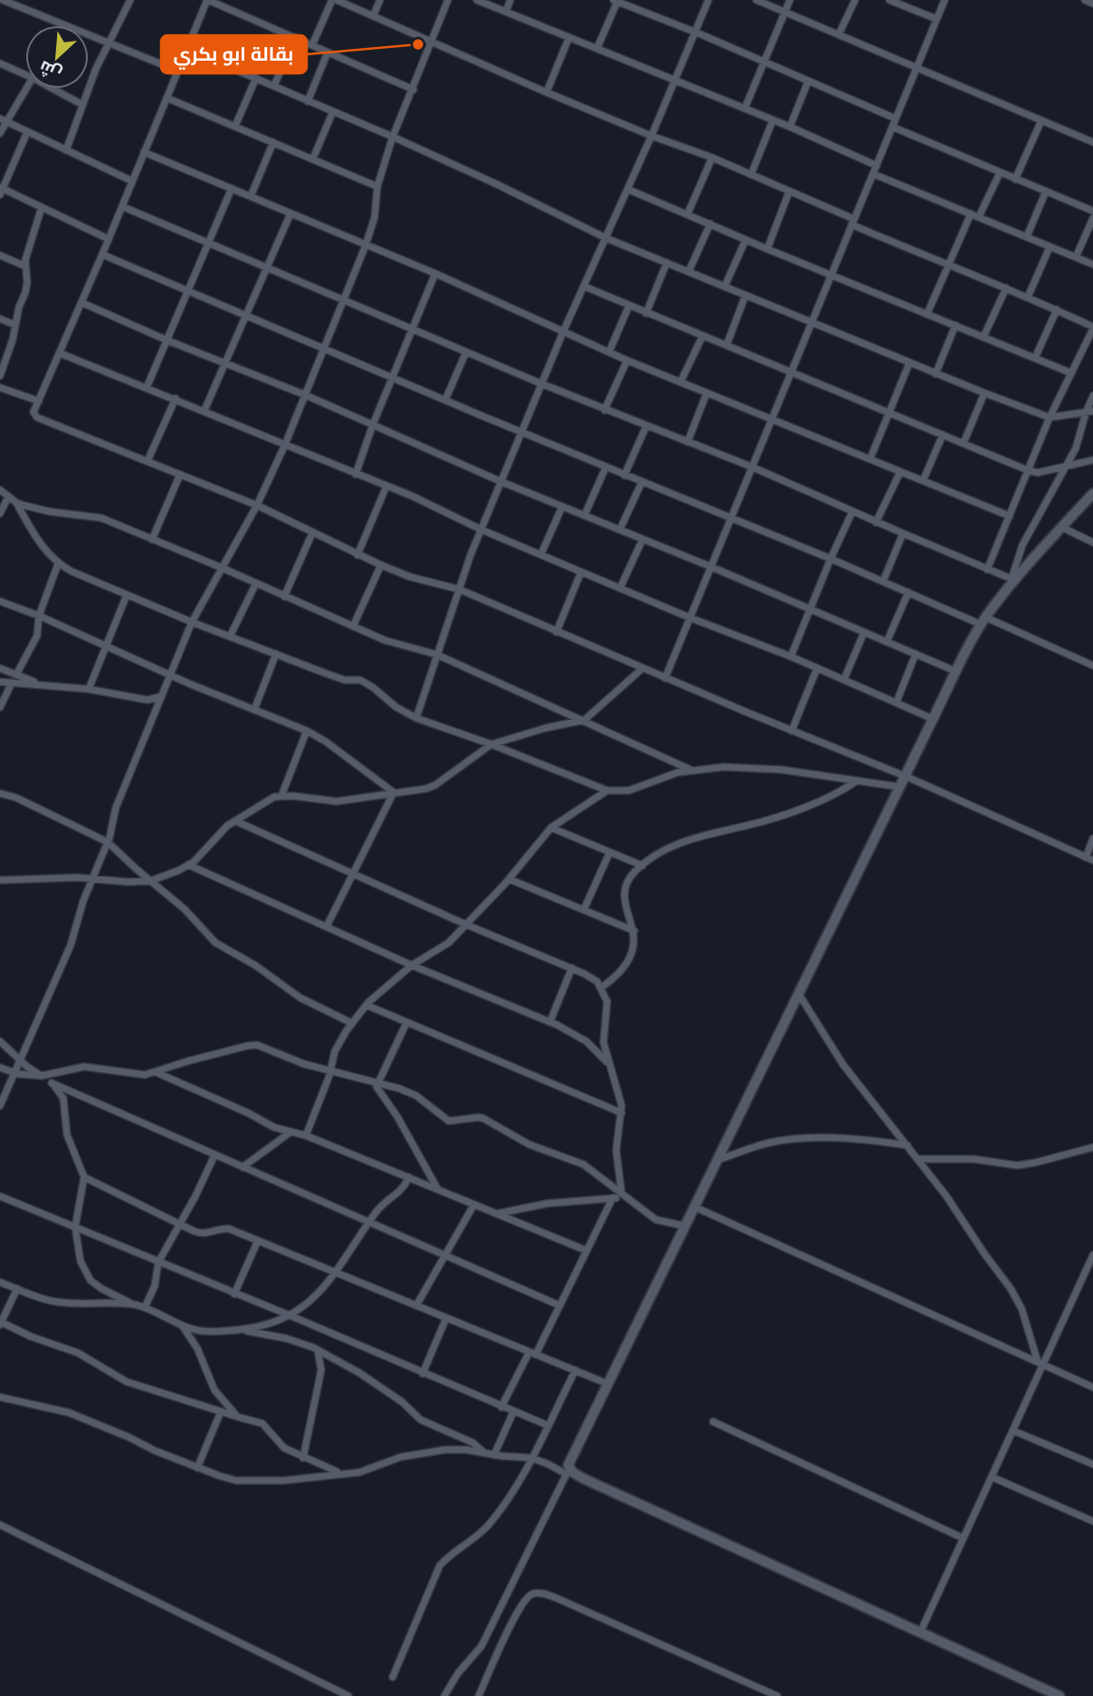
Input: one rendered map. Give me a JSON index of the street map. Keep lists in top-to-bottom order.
{
  "places": ["بقالة ابو بكري"],
  "north": "bottom left"
}
